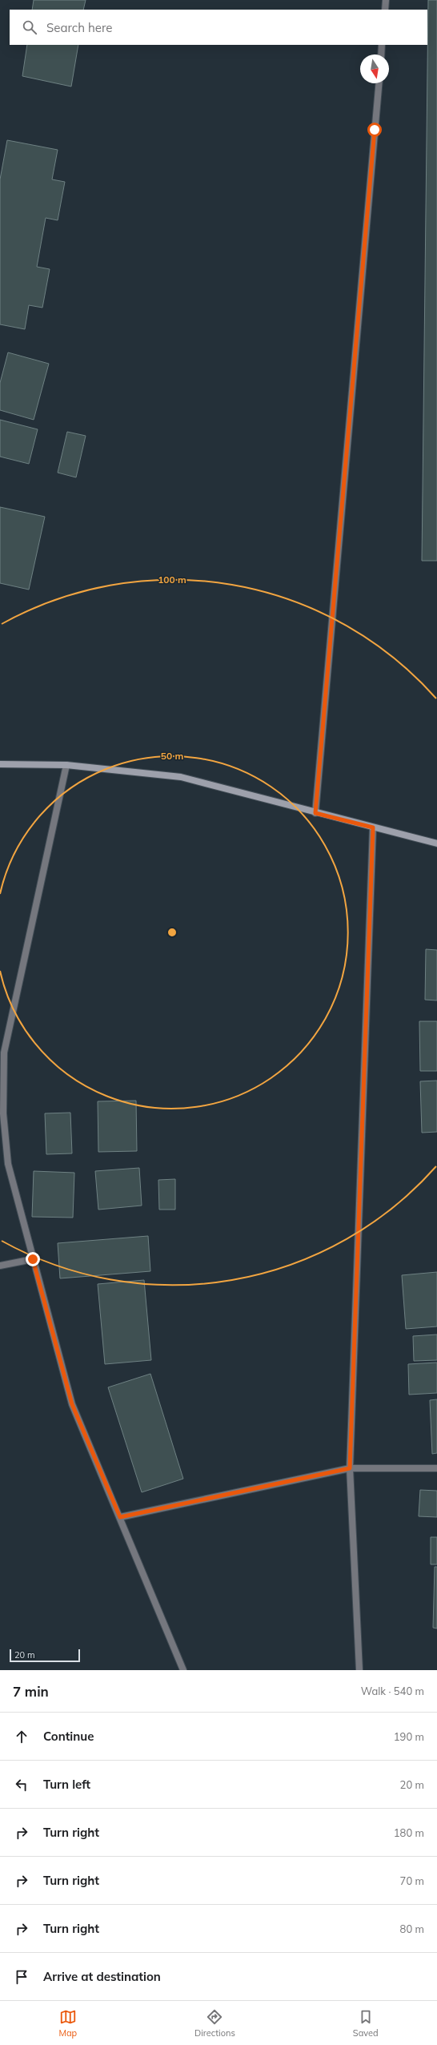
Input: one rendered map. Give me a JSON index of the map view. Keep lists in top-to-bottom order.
{
  "scale_bar": "20 m",
  "north": "bottom",
  "page": {
    "search": "Search here",
    "scale": "20 m",
    "heading": ["7 min", "Walk · 540 m"],
    "list": [
      ["Continue", "190 m"],
      ["Turn left", "20 m"],
      ["Turn right", "180 m"],
      ["Turn right", "70 m"],
      ["Turn right", "80 m"],
      "Arrive at destination"
    ],
    "nav": ["Map", "Directions", "Saved"]
  },
  "rings": ["100 m", "50 m"]
}
